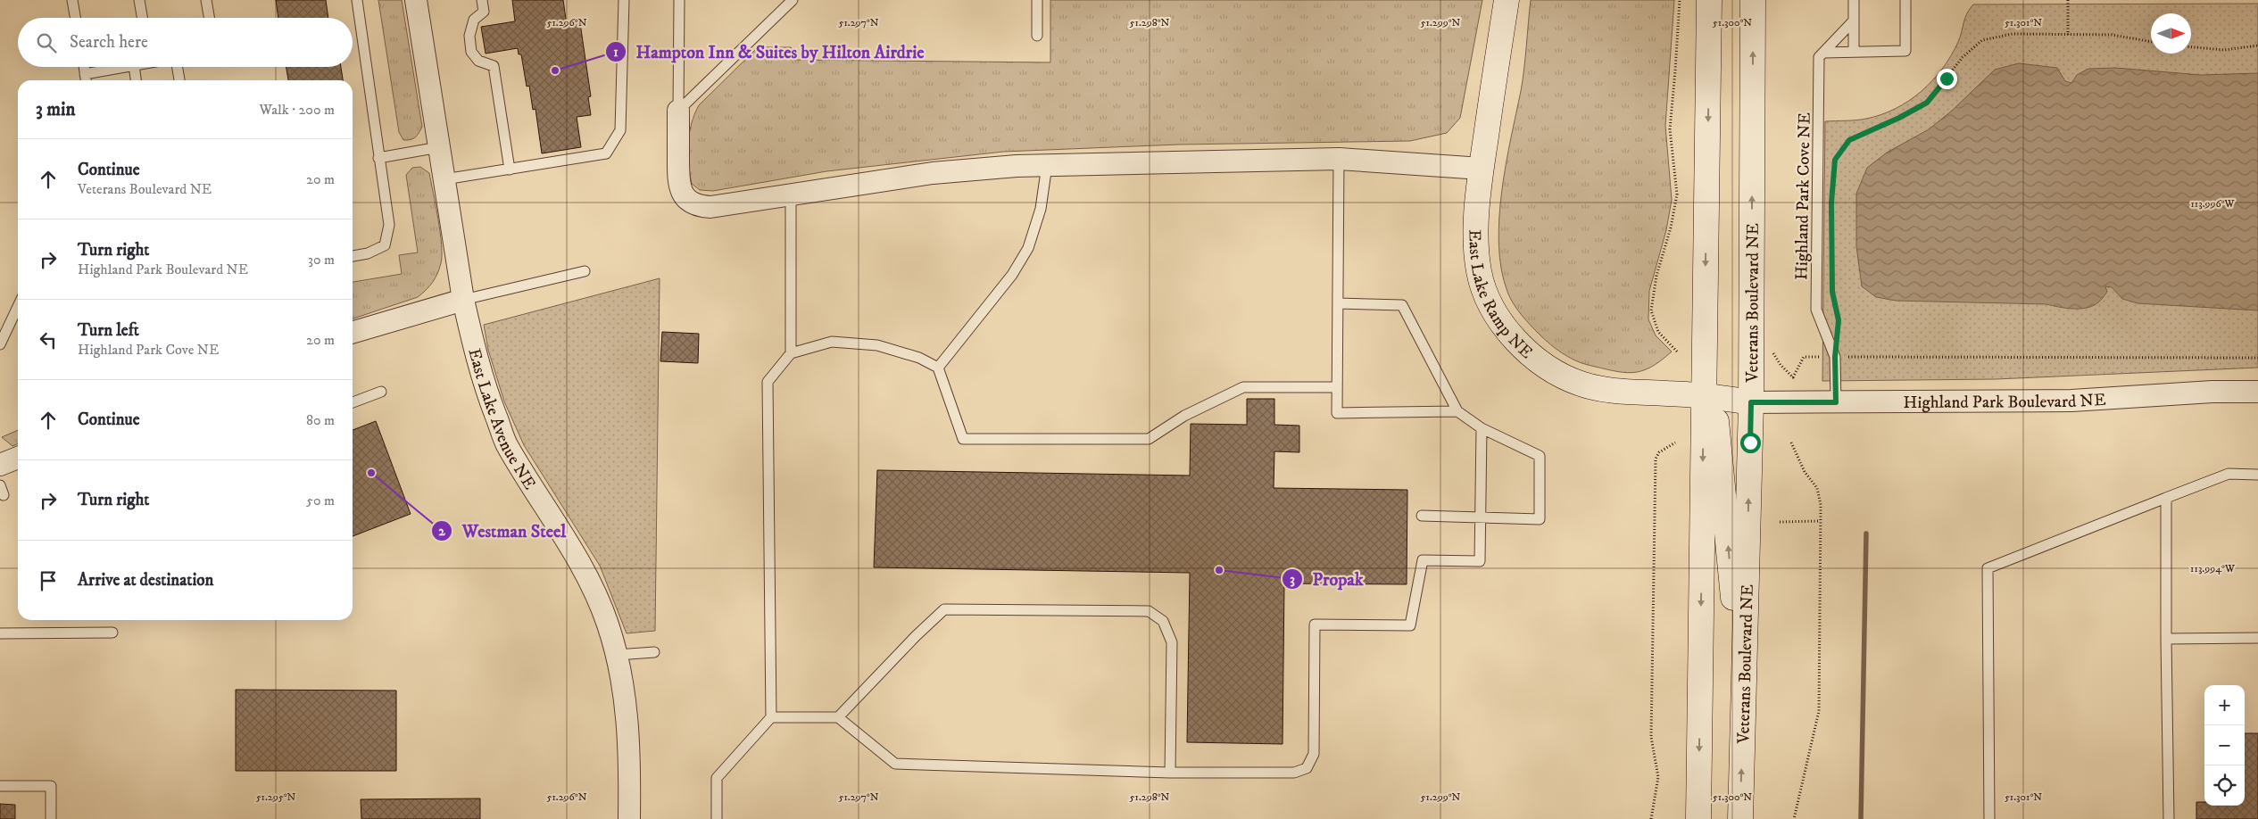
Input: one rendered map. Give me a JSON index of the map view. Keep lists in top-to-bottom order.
{
  "streets": {
    "main road": ["East Lake Ramp NE", "Veterans Boulevard NE"],
    "street": ["Highland Park Boulevard NE", "East Lake Avenue NE"],
    "lane": ["Highland Park Cove NE"]
  },
  "crossings": [
    ["Highland Park Cove NE", "Highland Park Boulevard NE"],
    ["East Lake Ramp NE", "Veterans Boulevard NE"],
    ["East Lake Ramp NE", "Highland Park Boulevard NE"],
    ["Veterans Boulevard NE", "Highland Park Boulevard NE"]
  ],
  "places": ["Hampton Inn & Suites by Hilton Airdrie", "Westman Steel", "Propak"],
  "north": "right",
  "page": {
    "search": "Search here",
    "heading": ["3 min", "Walk · 200 m"],
    "list": [
      ["Continue", "Veterans Boulevard NE", "20 m"],
      ["Turn right", "Highland Park Boulevard NE", "30 m"],
      ["Turn left", "Highland Park Cove NE", "20 m"],
      ["Continue", "80 m"],
      ["Turn right", "50 m"],
      "Arrive at destination"
    ],
    "map_buttons": ["+", "−"]
  },
  "coordinates": [
    "51.296°N",
    "51.297°N",
    "51.298°N",
    "51.299°N",
    "51.300°N",
    "51.301°N",
    "113.996°W",
    "113.994°W",
    "51.295°N"
  ]
}
